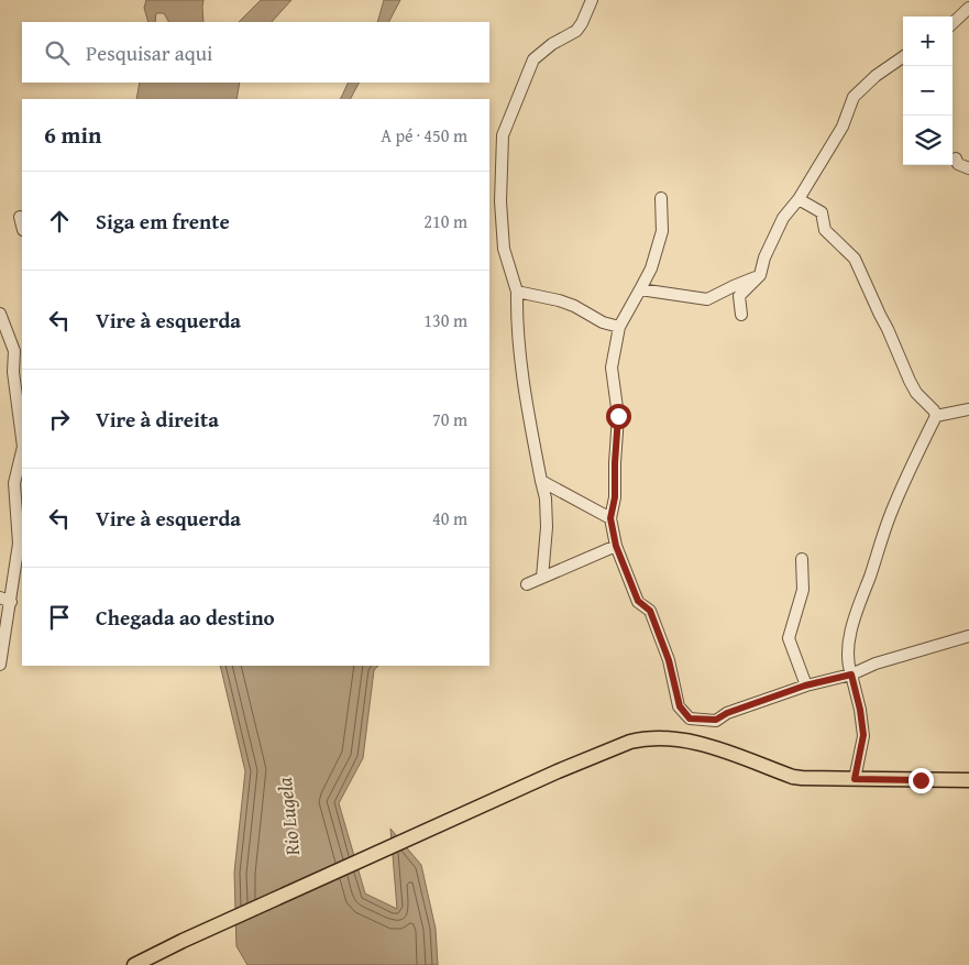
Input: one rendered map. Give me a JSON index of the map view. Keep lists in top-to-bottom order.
{
  "water": ["Rio Lugela"],
  "page": {
    "map_buttons": ["+", "−"],
    "search": "Pesquisar aqui",
    "heading": ["6 min", "A pé · 450 m"],
    "list": [
      ["Siga em frente", "210 m"],
      ["Vire à esquerda", "130 m"],
      ["Vire à direita", "70 m"],
      ["Vire à esquerda", "40 m"],
      "Chegada ao destino"
    ]
  }
}
